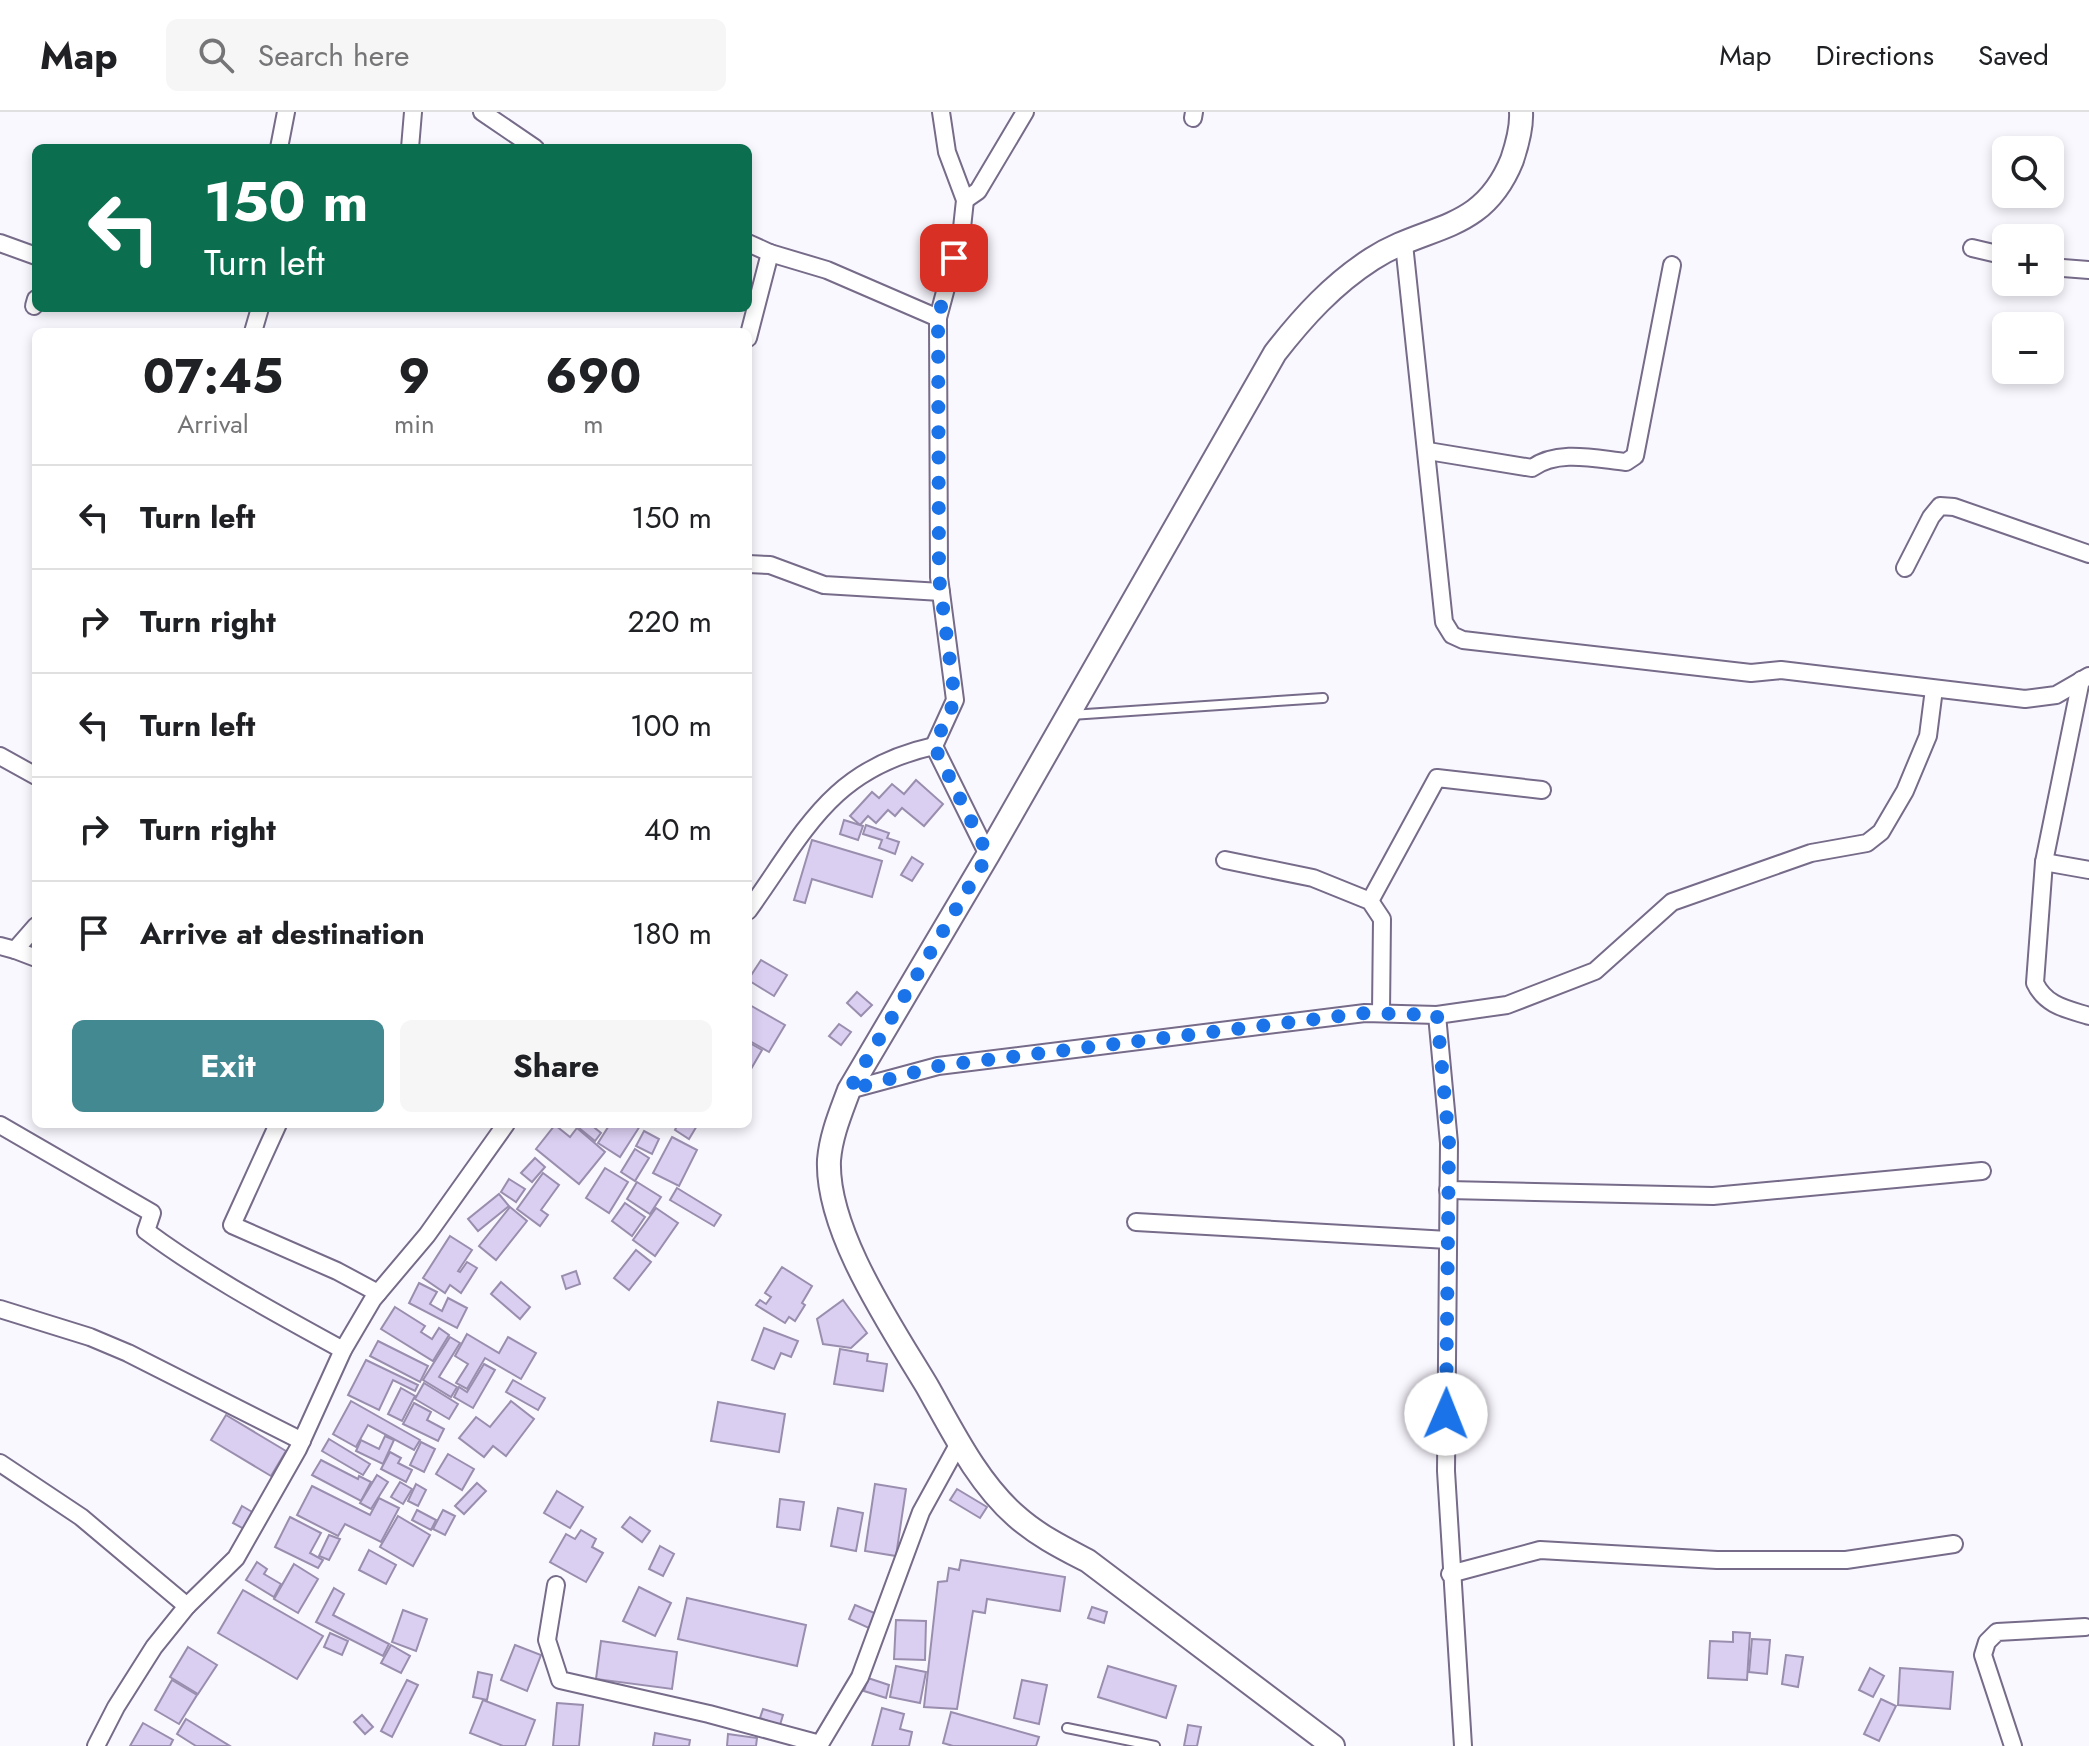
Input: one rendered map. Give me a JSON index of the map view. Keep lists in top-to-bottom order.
{
  "page": {
    "header": "Map",
    "search": "Search here",
    "nav": ["Map", "Directions", "Saved"],
    "map_buttons": ["+", "−"],
    "turn": ["150 m", "Turn left"],
    "eta": [
      "07:45",
      "Arrival",
      "9",
      "min",
      "690",
      "m"
    ],
    "list": [
      {
        "name": "Turn left",
        "value": "150 m"
      },
      {
        "name": "Turn right",
        "value": "220 m"
      },
      {
        "name": "Turn left",
        "value": "100 m"
      },
      {
        "name": "Turn right",
        "value": "40 m"
      },
      {
        "name": "Arrive at destination",
        "value": "180 m"
      }
    ],
    "buttons": ["Exit", "Share"]
  }
}
